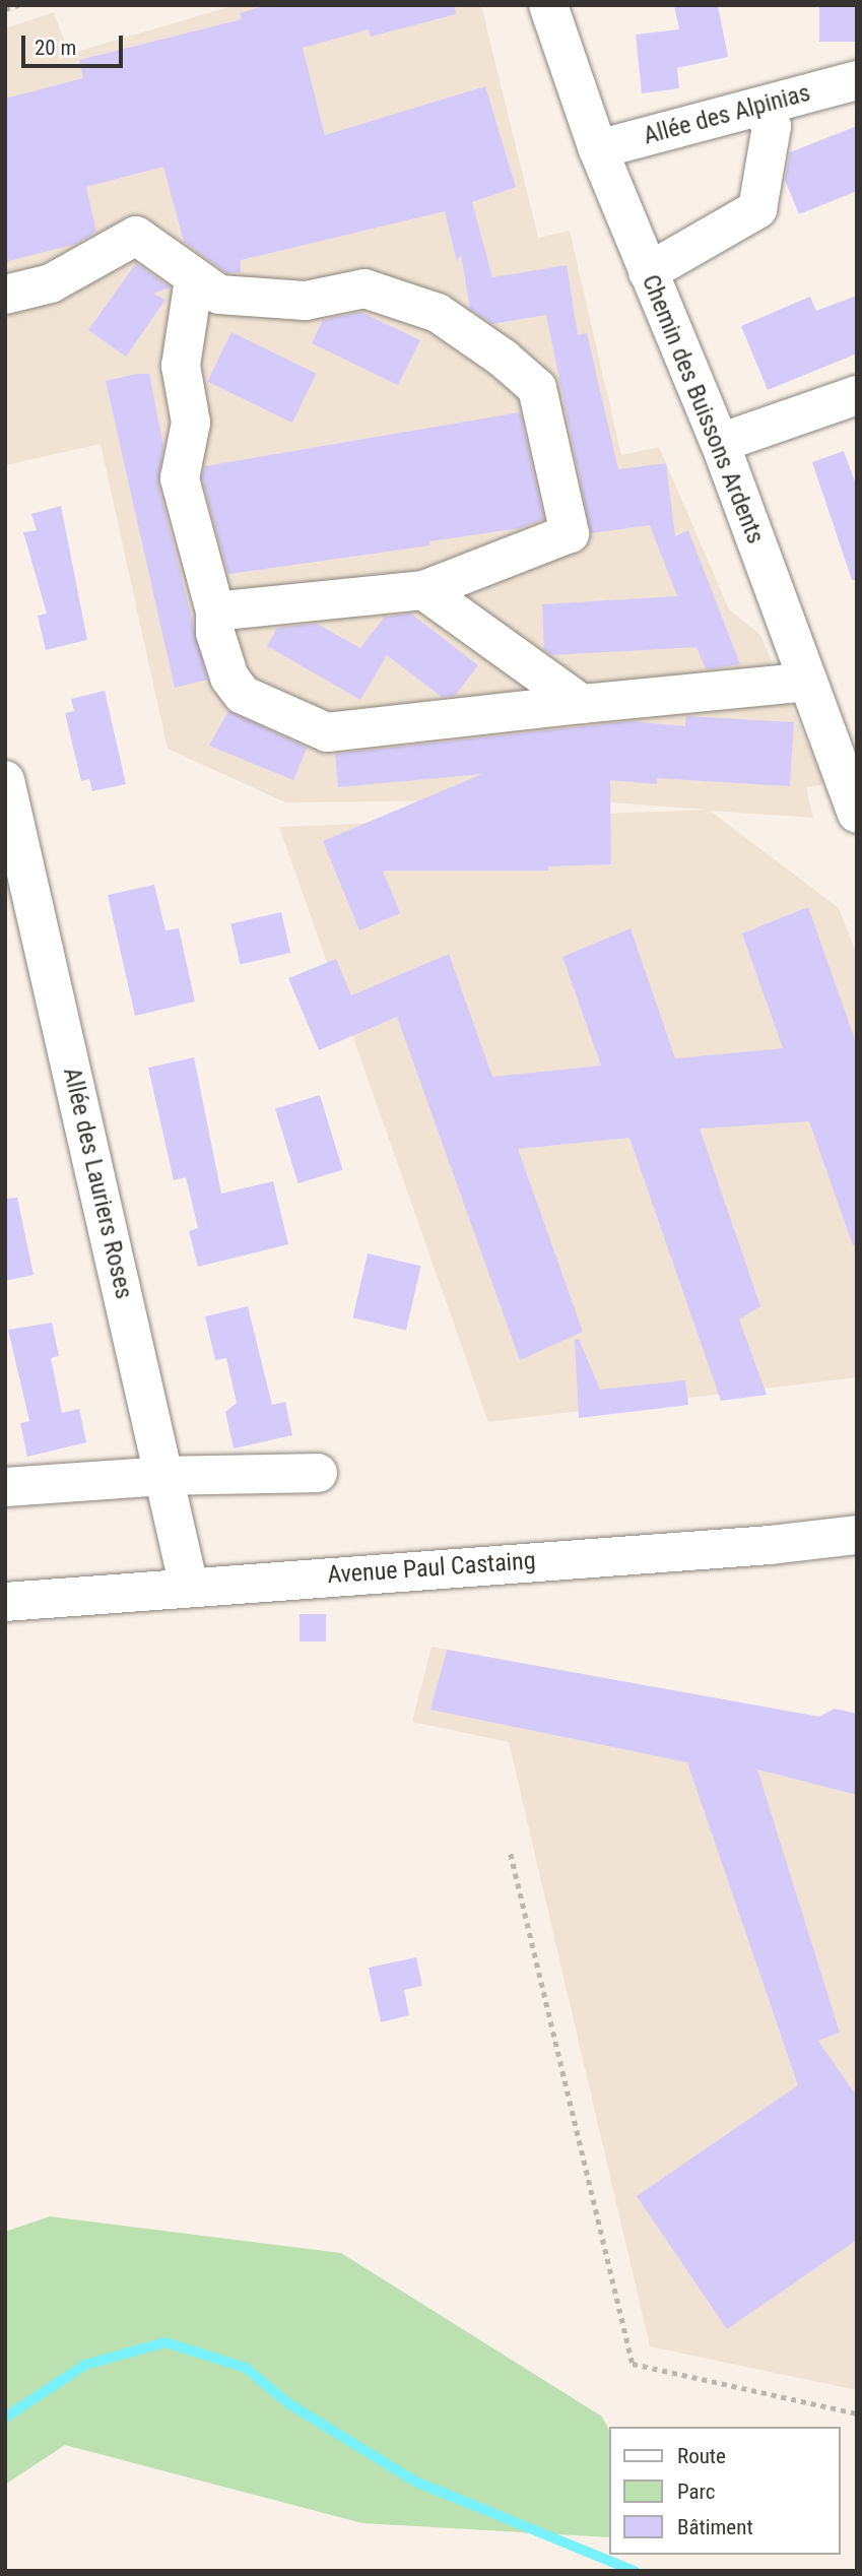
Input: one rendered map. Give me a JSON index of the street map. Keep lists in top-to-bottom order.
{
  "streets": {
    "street": [
      "Allée des Alpinias",
      "Chemin des Buissons Ardents",
      "Allée des Lauriers Roses",
      "Avenue Paul Castaing"
    ]
  },
  "crossings": [
    ["Allée des Alpinias", "Chemin des Buissons Ardents"],
    ["Allée des Lauriers Roses", "Avenue Paul Castaing"]
  ],
  "legend": ["Route", "Parc", "Bâtiment"],
  "scale_bar": "20 m"
}
